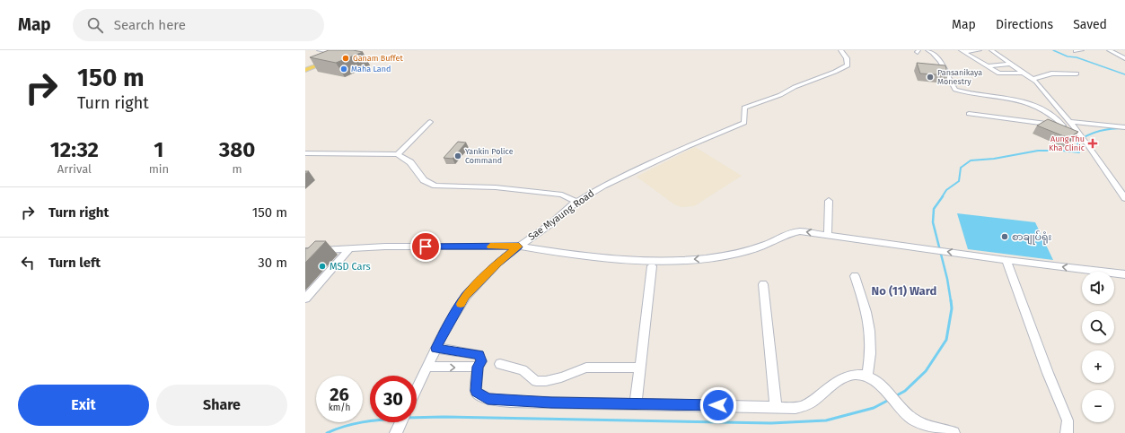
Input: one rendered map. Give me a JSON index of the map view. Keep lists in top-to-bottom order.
{
  "streets": {
    "street": ["Sae Myaung Road"]
  },
  "districts": ["No (11) Ward"],
  "places": {
    "other": [
      "Ganam Buffet",
      "Maha Land",
      "Pansanikaya Monestry",
      "Yankin Police Command",
      "စာချုပ်ရုံး",
      "MSD Cars"
    ],
    "health": ["Aung Thu Kha Clinic"]
  },
  "page": {
    "header": "Map",
    "search": "Search here",
    "nav": ["Map", "Directions", "Saved"],
    "turn": ["150 m", "Turn right"],
    "eta": [
      "12:32",
      "Arrival",
      "1",
      "min",
      "380",
      "m"
    ],
    "list": [
      {
        "name": "Turn right",
        "value": "150 m"
      },
      {
        "name": "Turn left",
        "value": "30 m"
      }
    ],
    "map_buttons": ["+", "−"],
    "speed": "26 km/h",
    "limit": "30",
    "buttons": ["Exit", "Share"]
  }
}
